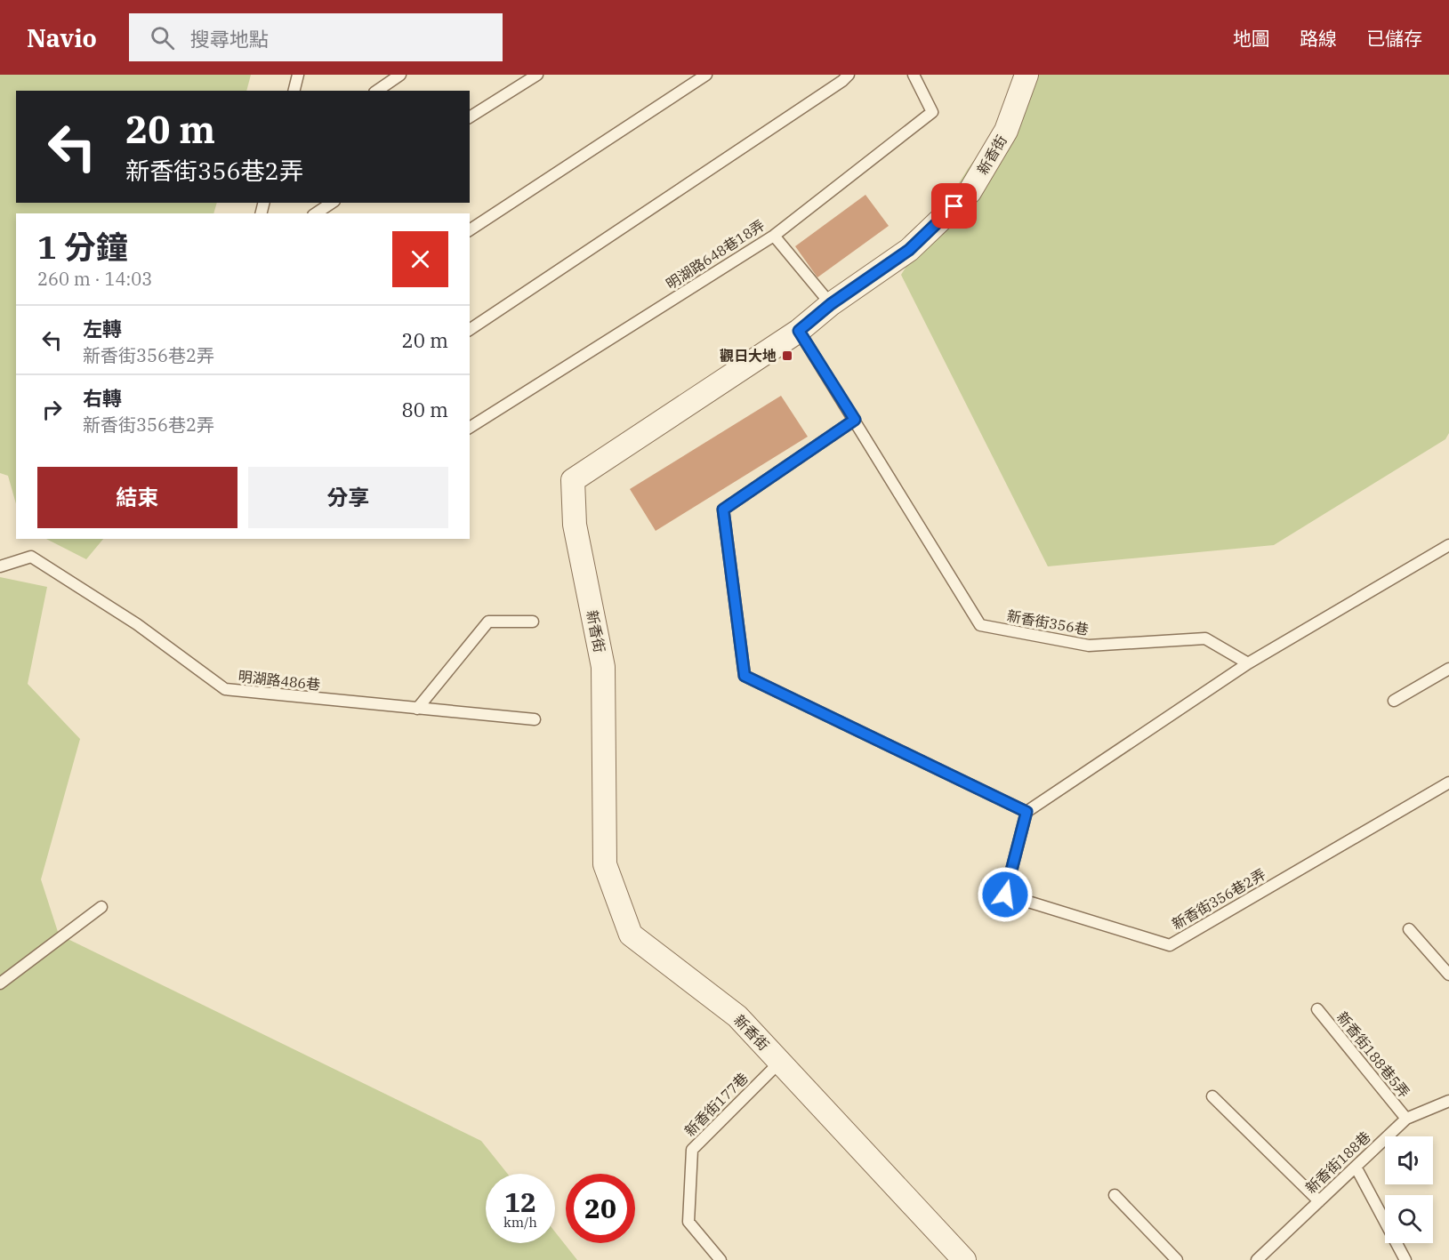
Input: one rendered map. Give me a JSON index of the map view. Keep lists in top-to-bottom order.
{
  "streets": {
    "street": ["新香街"],
    "lane": [
      "明湖路648巷18弄",
      "新香街356巷",
      "明湖路486巷",
      "新香街356巷2弄",
      "新香街188巷5弄",
      "新香街177巷",
      "新香街188巷"
    ]
  },
  "crossings": [
    ["新香街", "新香街356巷"],
    ["新香街", "新香街177巷"],
    ["新香街188巷5弄", "新香街188巷"]
  ],
  "places": {
    "transit": ["觀日大地"]
  },
  "page": {
    "header": "Navio",
    "search": "搜尋地點",
    "nav": ["地圖", "路線", "已儲存"],
    "turn": ["20 m", "新香街356巷2弄"],
    "heading": ["1 分鐘", "260 m · 14:03"],
    "list": [
      {
        "name": "左轉",
        "note": "新香街356巷2弄",
        "value": "20 m"
      },
      {
        "name": "右轉",
        "note": "新香街356巷2弄",
        "value": "80 m"
      }
    ],
    "buttons": ["結束", "分享"],
    "speed": "12 km/h",
    "limit": "20"
  }
}
